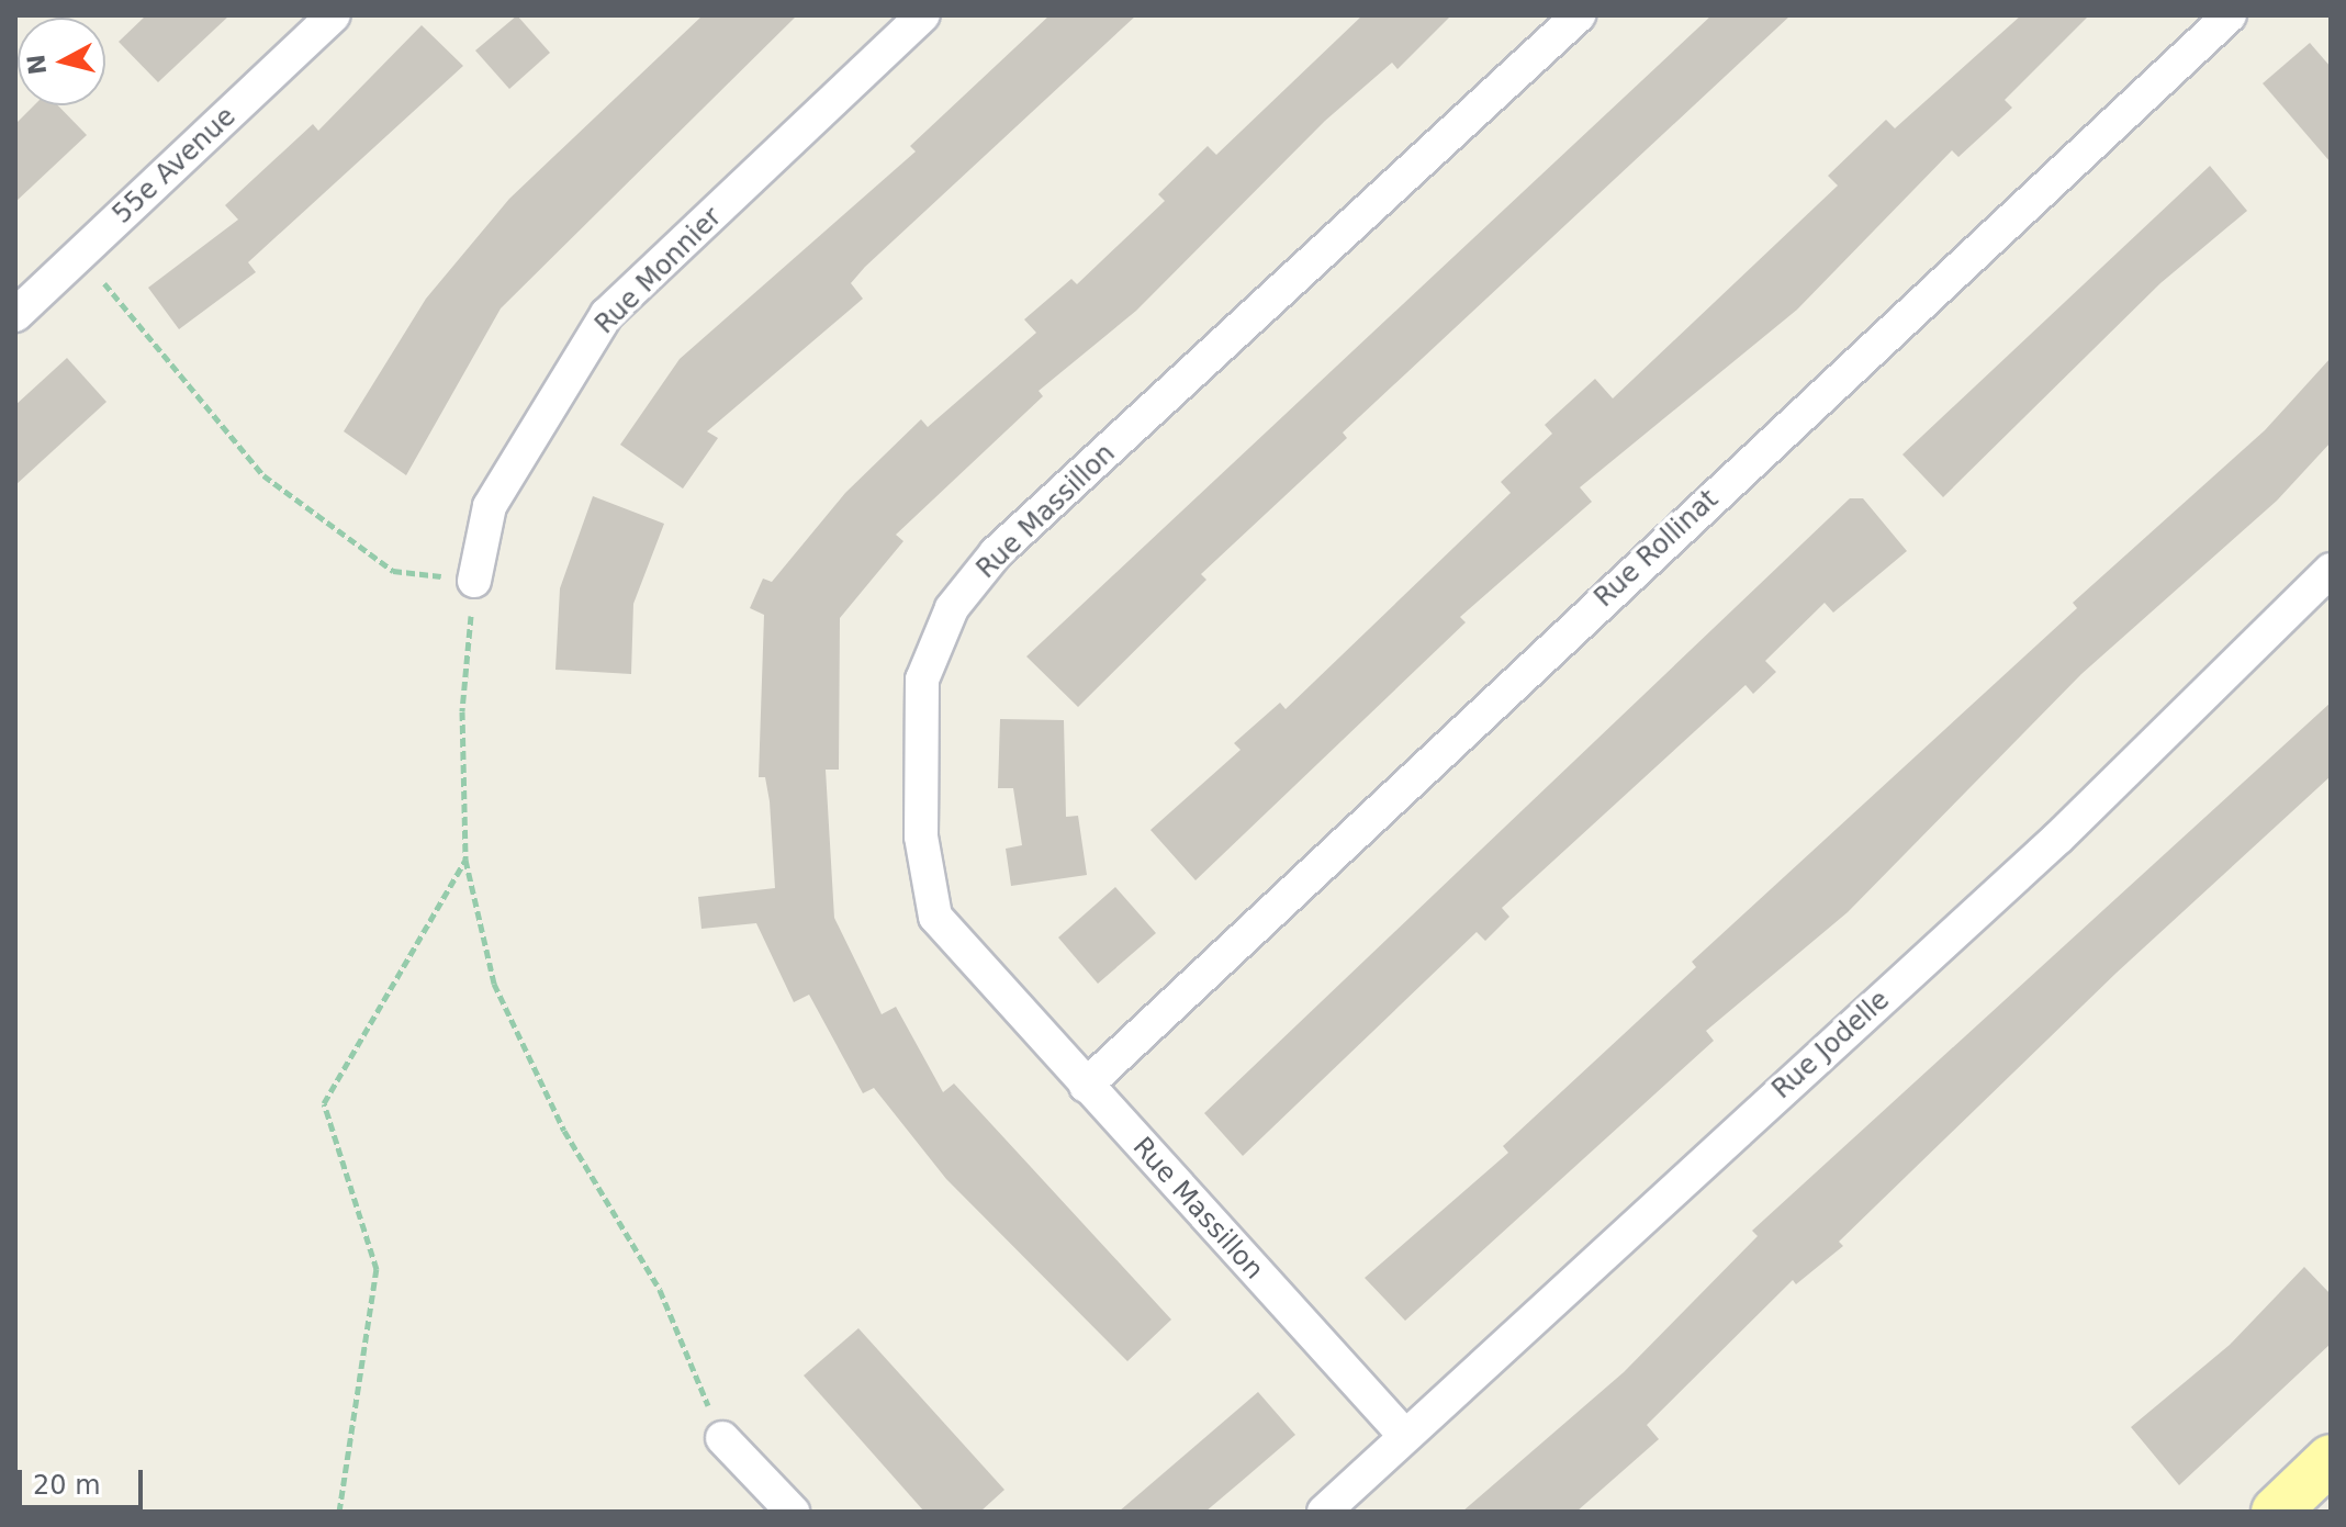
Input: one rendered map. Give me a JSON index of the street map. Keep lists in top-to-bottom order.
{
  "streets": {
    "street": [
      "55e Avenue",
      "Rue Monnier",
      "Rue Massillon",
      "Rue Rollinat",
      "Rue Jodelle"
    ]
  },
  "crossings": [
    ["Rue Massillon", "Rue Rollinat"],
    ["Rue Massillon", "Rue Jodelle"]
  ],
  "scale_bar": "20 m",
  "north": "left"
}
